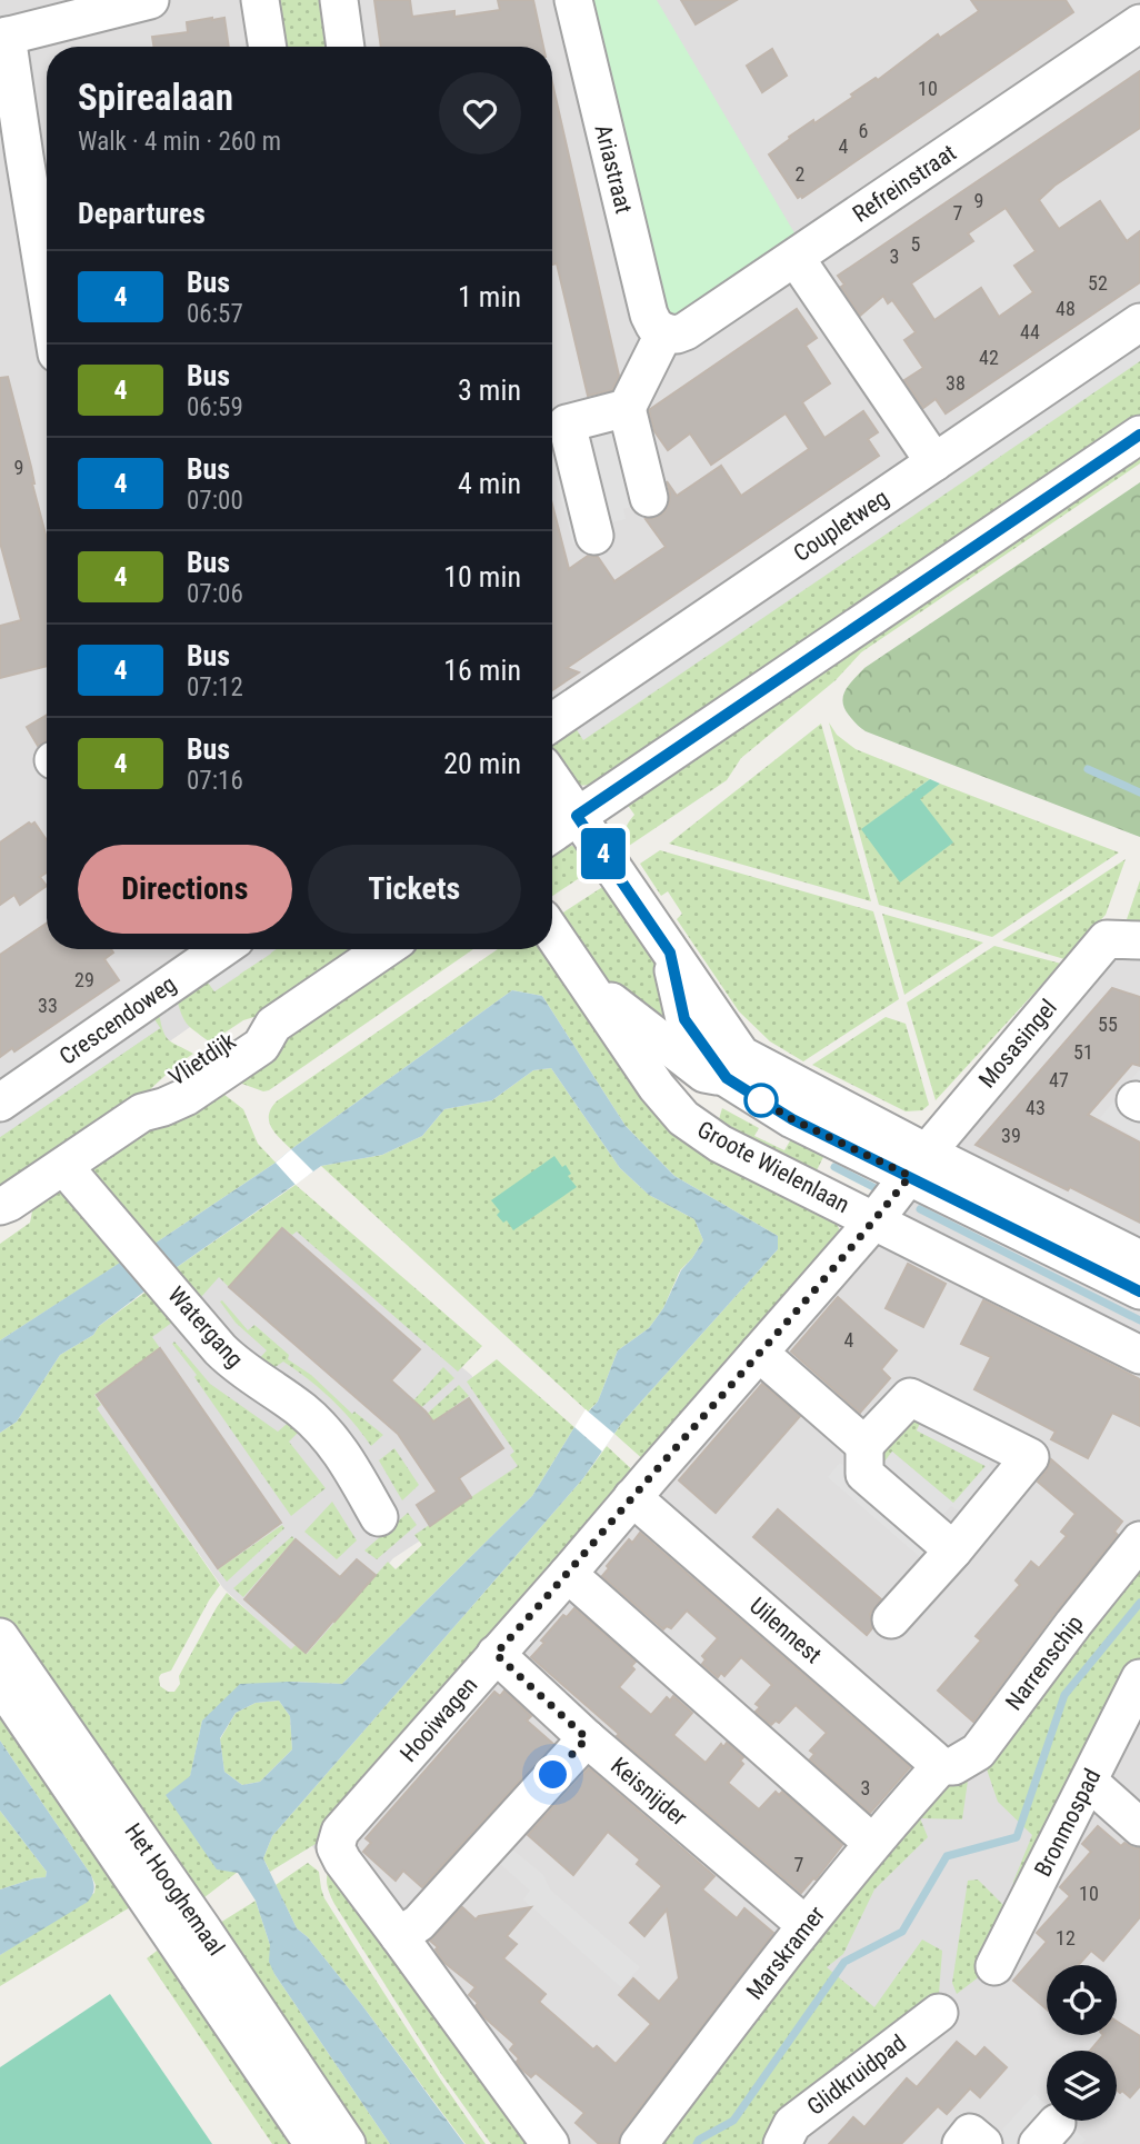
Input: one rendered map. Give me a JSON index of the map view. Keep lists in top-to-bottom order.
{
  "streets": {
    "street": [
      "Ariastraat",
      "Refreinstraat",
      "Coupletweg",
      "Crescendoweg",
      "Mosasingel",
      "Vlietdijk",
      "Groote Wielenlaan",
      "Watergang",
      "Uilennest",
      "Narrenschip",
      "Hooiwagen",
      "Keisnijder",
      "Bronmospad",
      "Het Hooghemaal",
      "Marskramer",
      "Glidkruidpad"
    ]
  },
  "crossings": [
    ["Ariastraat", "Refreinstraat"],
    ["Mosasingel", "Groote Wielenlaan"],
    ["Mosasingel", "Hooiwagen"],
    ["Vlietdijk", "Watergang"],
    ["Groote Wielenlaan", "Hooiwagen"],
    ["Uilennest", "Narrenschip"],
    ["Uilennest", "Hooiwagen"],
    ["Uilennest", "Marskramer"],
    ["Narrenschip", "Marskramer"],
    ["Hooiwagen", "Keisnijder"],
    ["Keisnijder", "Marskramer"]
  ],
  "lines": ["bus line 4"],
  "house_numbers": [
    "10",
    "6",
    "4",
    "2",
    "9",
    "7",
    "5",
    "3",
    "52",
    "48",
    "44",
    "42",
    "38",
    "9",
    "29",
    "33",
    "55",
    "51",
    "47",
    "43",
    "39",
    "4",
    "3",
    "7",
    "10",
    "12"
  ],
  "page": {
    "on_map": "4",
    "heading": [
      ["Spirealaan", "Walk · 4 min · 260 m"],
      "Departures"
    ],
    "list": [
      {
        "mark": "4",
        "name": "Bus",
        "note": "06:57",
        "value": "1 min"
      },
      {
        "mark": "4",
        "name": "Bus",
        "note": "06:59",
        "value": "3 min"
      },
      {
        "mark": "4",
        "name": "Bus",
        "note": "07:00",
        "value": "4 min"
      },
      {
        "mark": "4",
        "name": "Bus",
        "note": "07:06",
        "value": "10 min"
      },
      {
        "mark": "4",
        "name": "Bus",
        "note": "07:12",
        "value": "16 min"
      },
      {
        "mark": "4",
        "name": "Bus",
        "note": "07:16",
        "value": "20 min"
      }
    ],
    "buttons": ["Directions", "Tickets"]
  }
}
